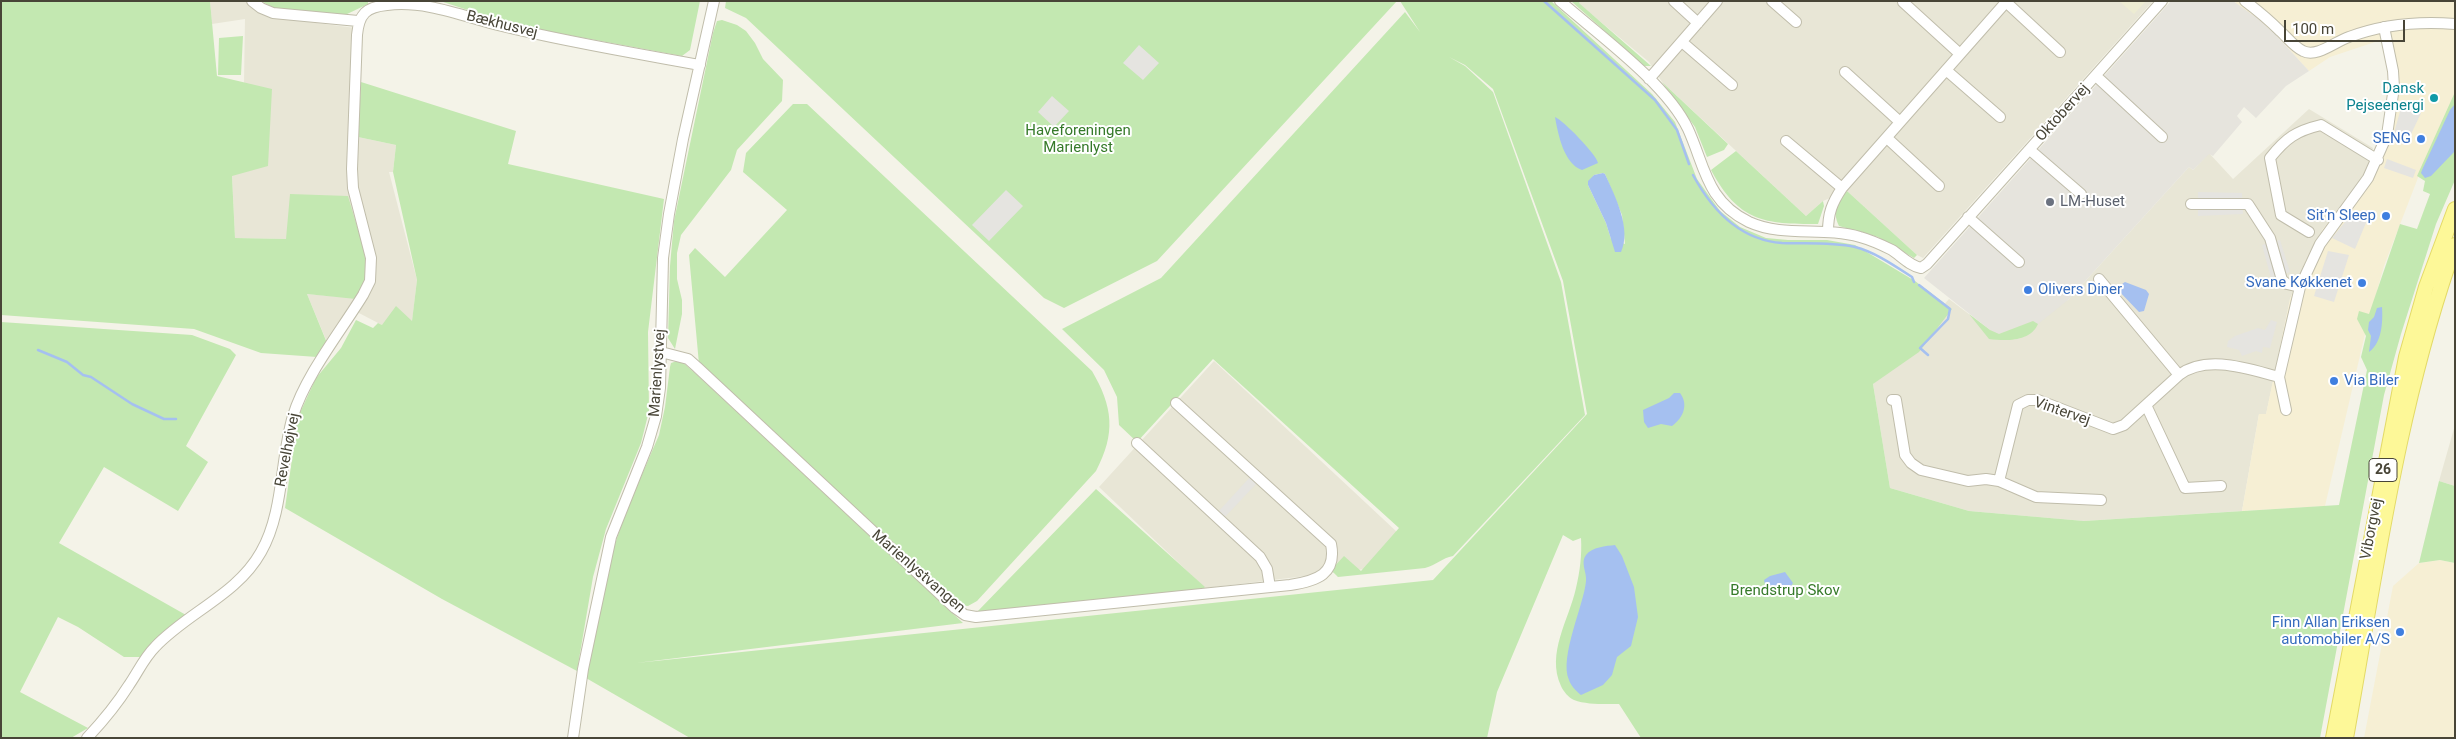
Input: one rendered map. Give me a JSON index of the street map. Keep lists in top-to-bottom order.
{
  "streets": {
    "main road": ["26", "Viborgvej"],
    "street": [
      "Bækhusvej",
      "Oktobervej",
      "Marienlystvej",
      "Vintervej",
      "Revelhøjvej",
      "Marienlystvangen"
    ]
  },
  "crossings": [
    ["Bækhusvej", "Marienlystvej"],
    ["Bækhusvej", "Revelhøjvej"],
    ["Marienlystvej", "Marienlystvangen"]
  ],
  "parks": ["Haveforeningen Marienlyst", "Brendstrup Skov"],
  "places": [
    "Dansk Pejseenergi",
    "SENG",
    "LM-Huset",
    "Sit’n Sleep",
    "Svane Køkkenet",
    "Olivers Diner",
    "Via Biler",
    "Finn Allan Eriksen automobiler A/S"
  ],
  "scale_bar": "100 m"
}
